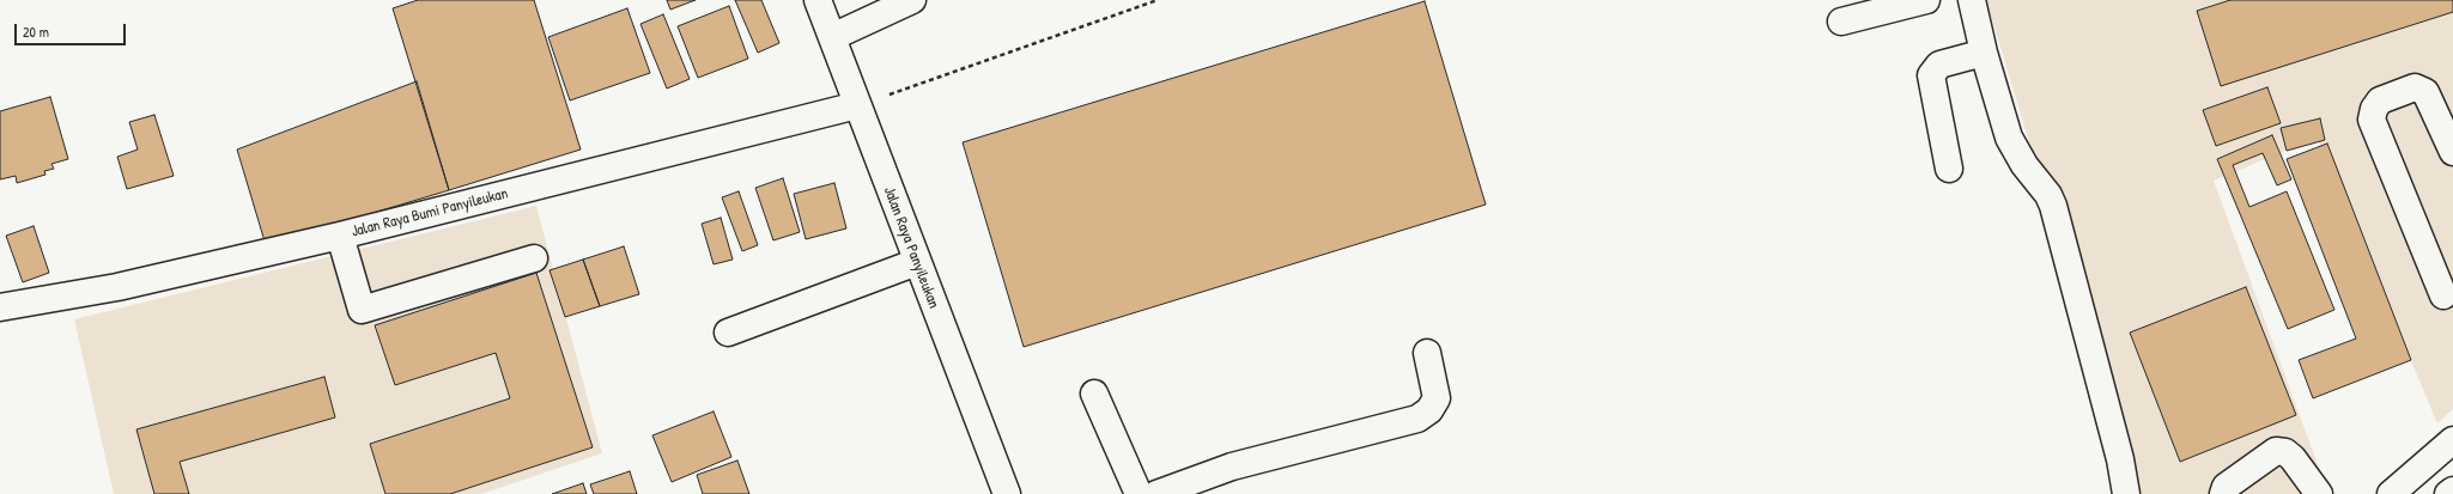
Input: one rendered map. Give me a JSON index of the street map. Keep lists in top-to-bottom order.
{
  "streets": {
    "main road": ["Jalan Raya Bumi Panyileukan", "Jalan Raya Panyileukan"]
  },
  "crossings": [
    ["Jalan Raya Bumi Panyileukan", "Jalan Raya Panyileukan"]
  ],
  "scale_bar": "20 m"
}
